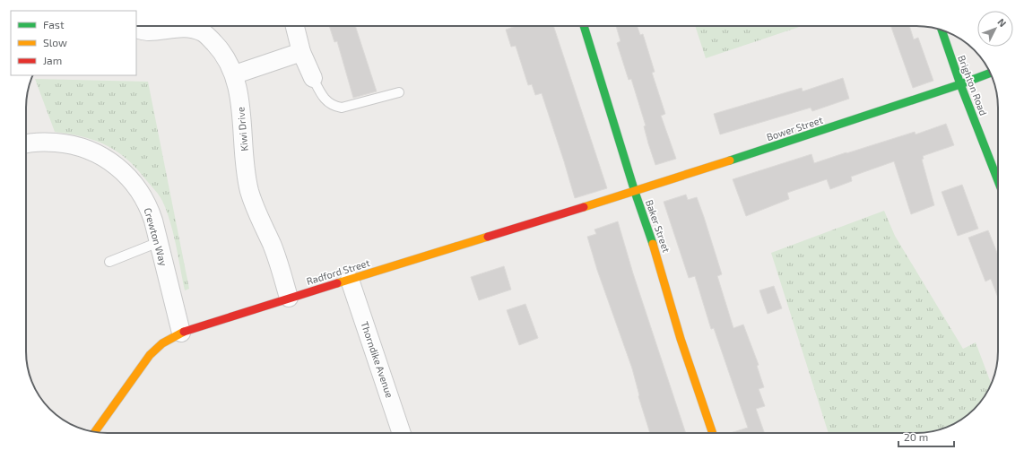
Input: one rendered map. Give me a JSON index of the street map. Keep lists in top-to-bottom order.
{
  "streets": {
    "street": [
      "Brighton Road",
      "Bower Street",
      "Kiwi Drive",
      "Baker Street",
      "Crewton Way",
      "Radford Street",
      "Thorndike Avenue"
    ]
  },
  "crossings": [
    ["Brighton Road", "Bower Street"],
    ["Bower Street", "Baker Street"],
    ["Bower Street", "Radford Street"],
    ["Kiwi Drive", "Radford Street"],
    ["Baker Street", "Radford Street"],
    ["Crewton Way", "Radford Street"],
    ["Radford Street", "Thorndike Avenue"]
  ],
  "legend": ["Fast", "Slow", "Jam"],
  "scale_bar": "20 m",
  "north": "top right"
}
